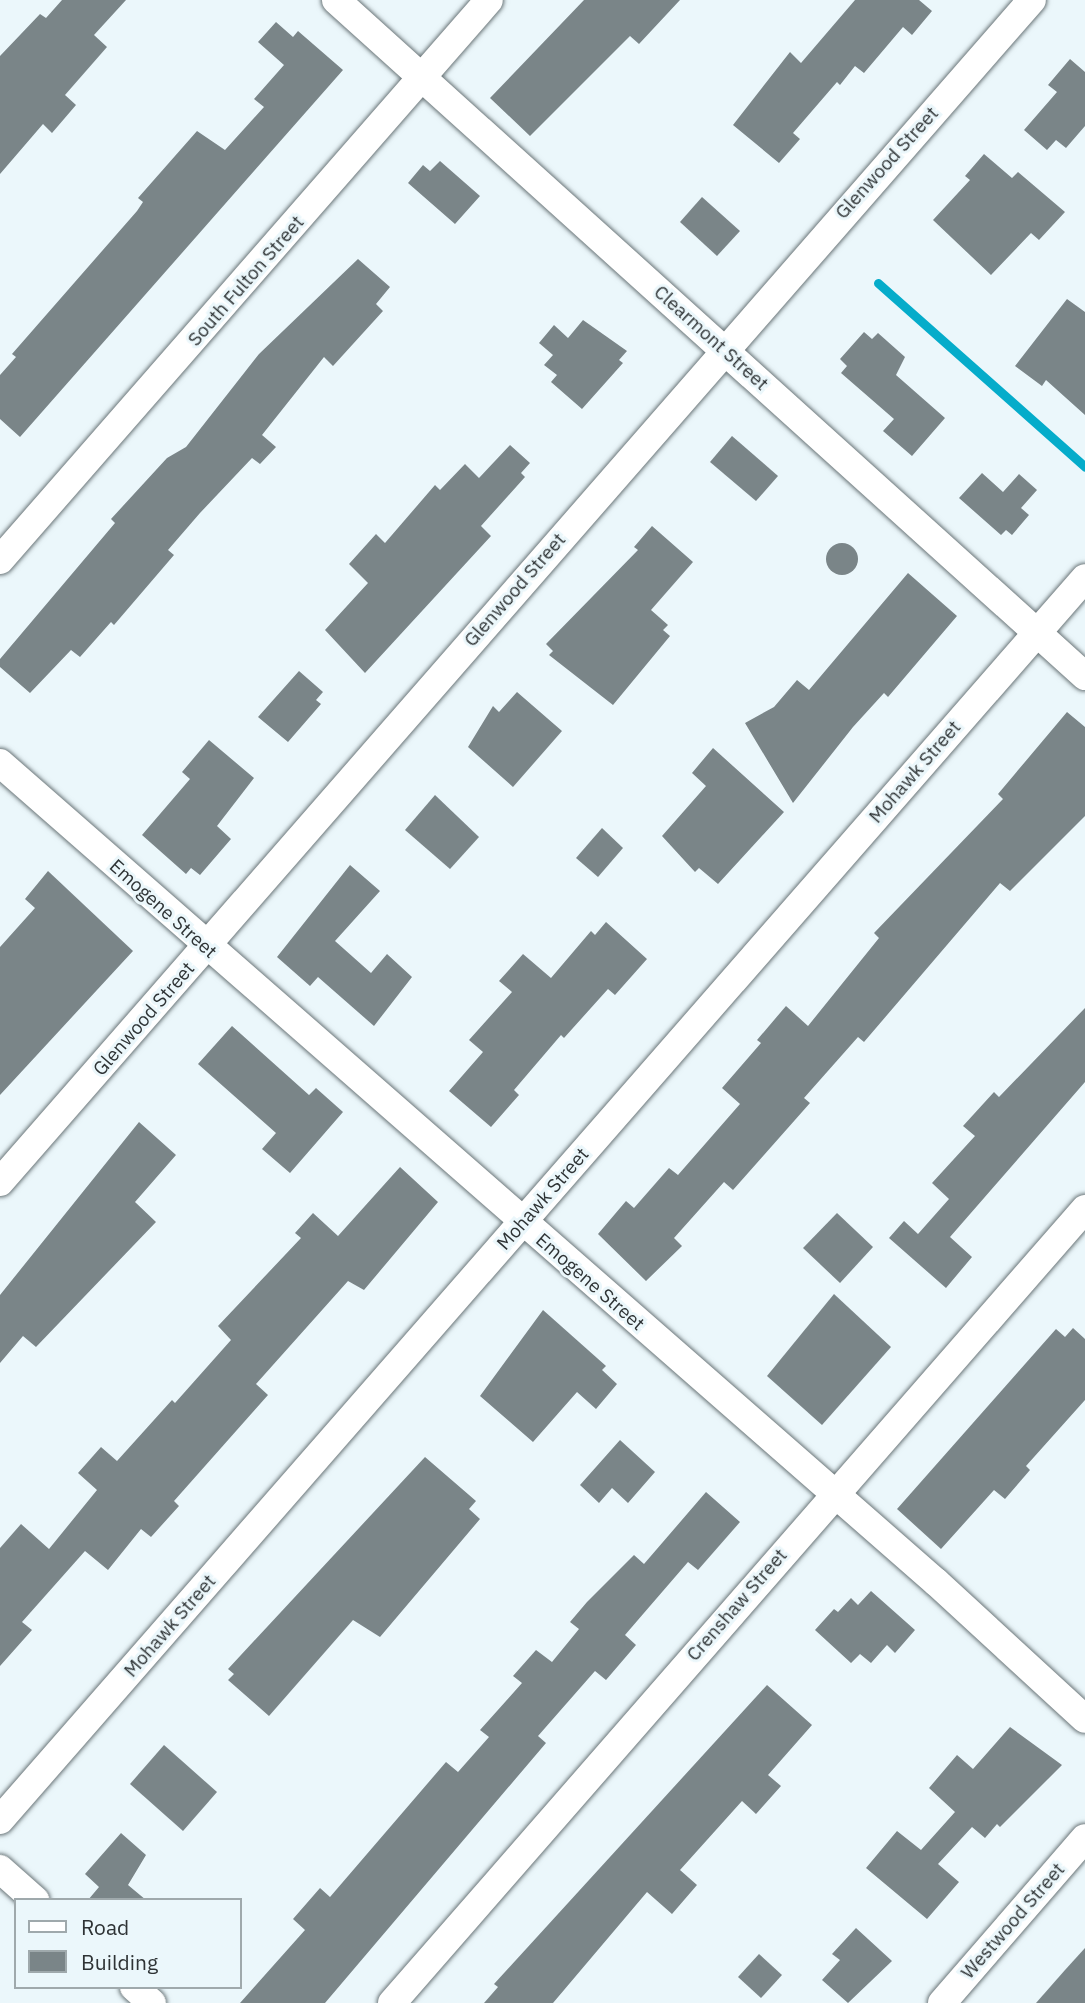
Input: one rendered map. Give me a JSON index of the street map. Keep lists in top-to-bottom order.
{
  "streets": {
    "street": [
      "Glenwood Street",
      "South Fulton Street",
      "Clearmont Street",
      "Mohawk Street",
      "Emogene Street",
      "Crenshaw Street",
      "Westwood Street"
    ]
  },
  "crossings": [
    ["Glenwood Street", "Clearmont Street"],
    ["Glenwood Street", "Emogene Street"],
    ["South Fulton Street", "Clearmont Street"],
    ["Clearmont Street", "Mohawk Street"],
    ["Mohawk Street", "Emogene Street"],
    ["Emogene Street", "Crenshaw Street"]
  ],
  "legend": ["Road", "Building"]
}
